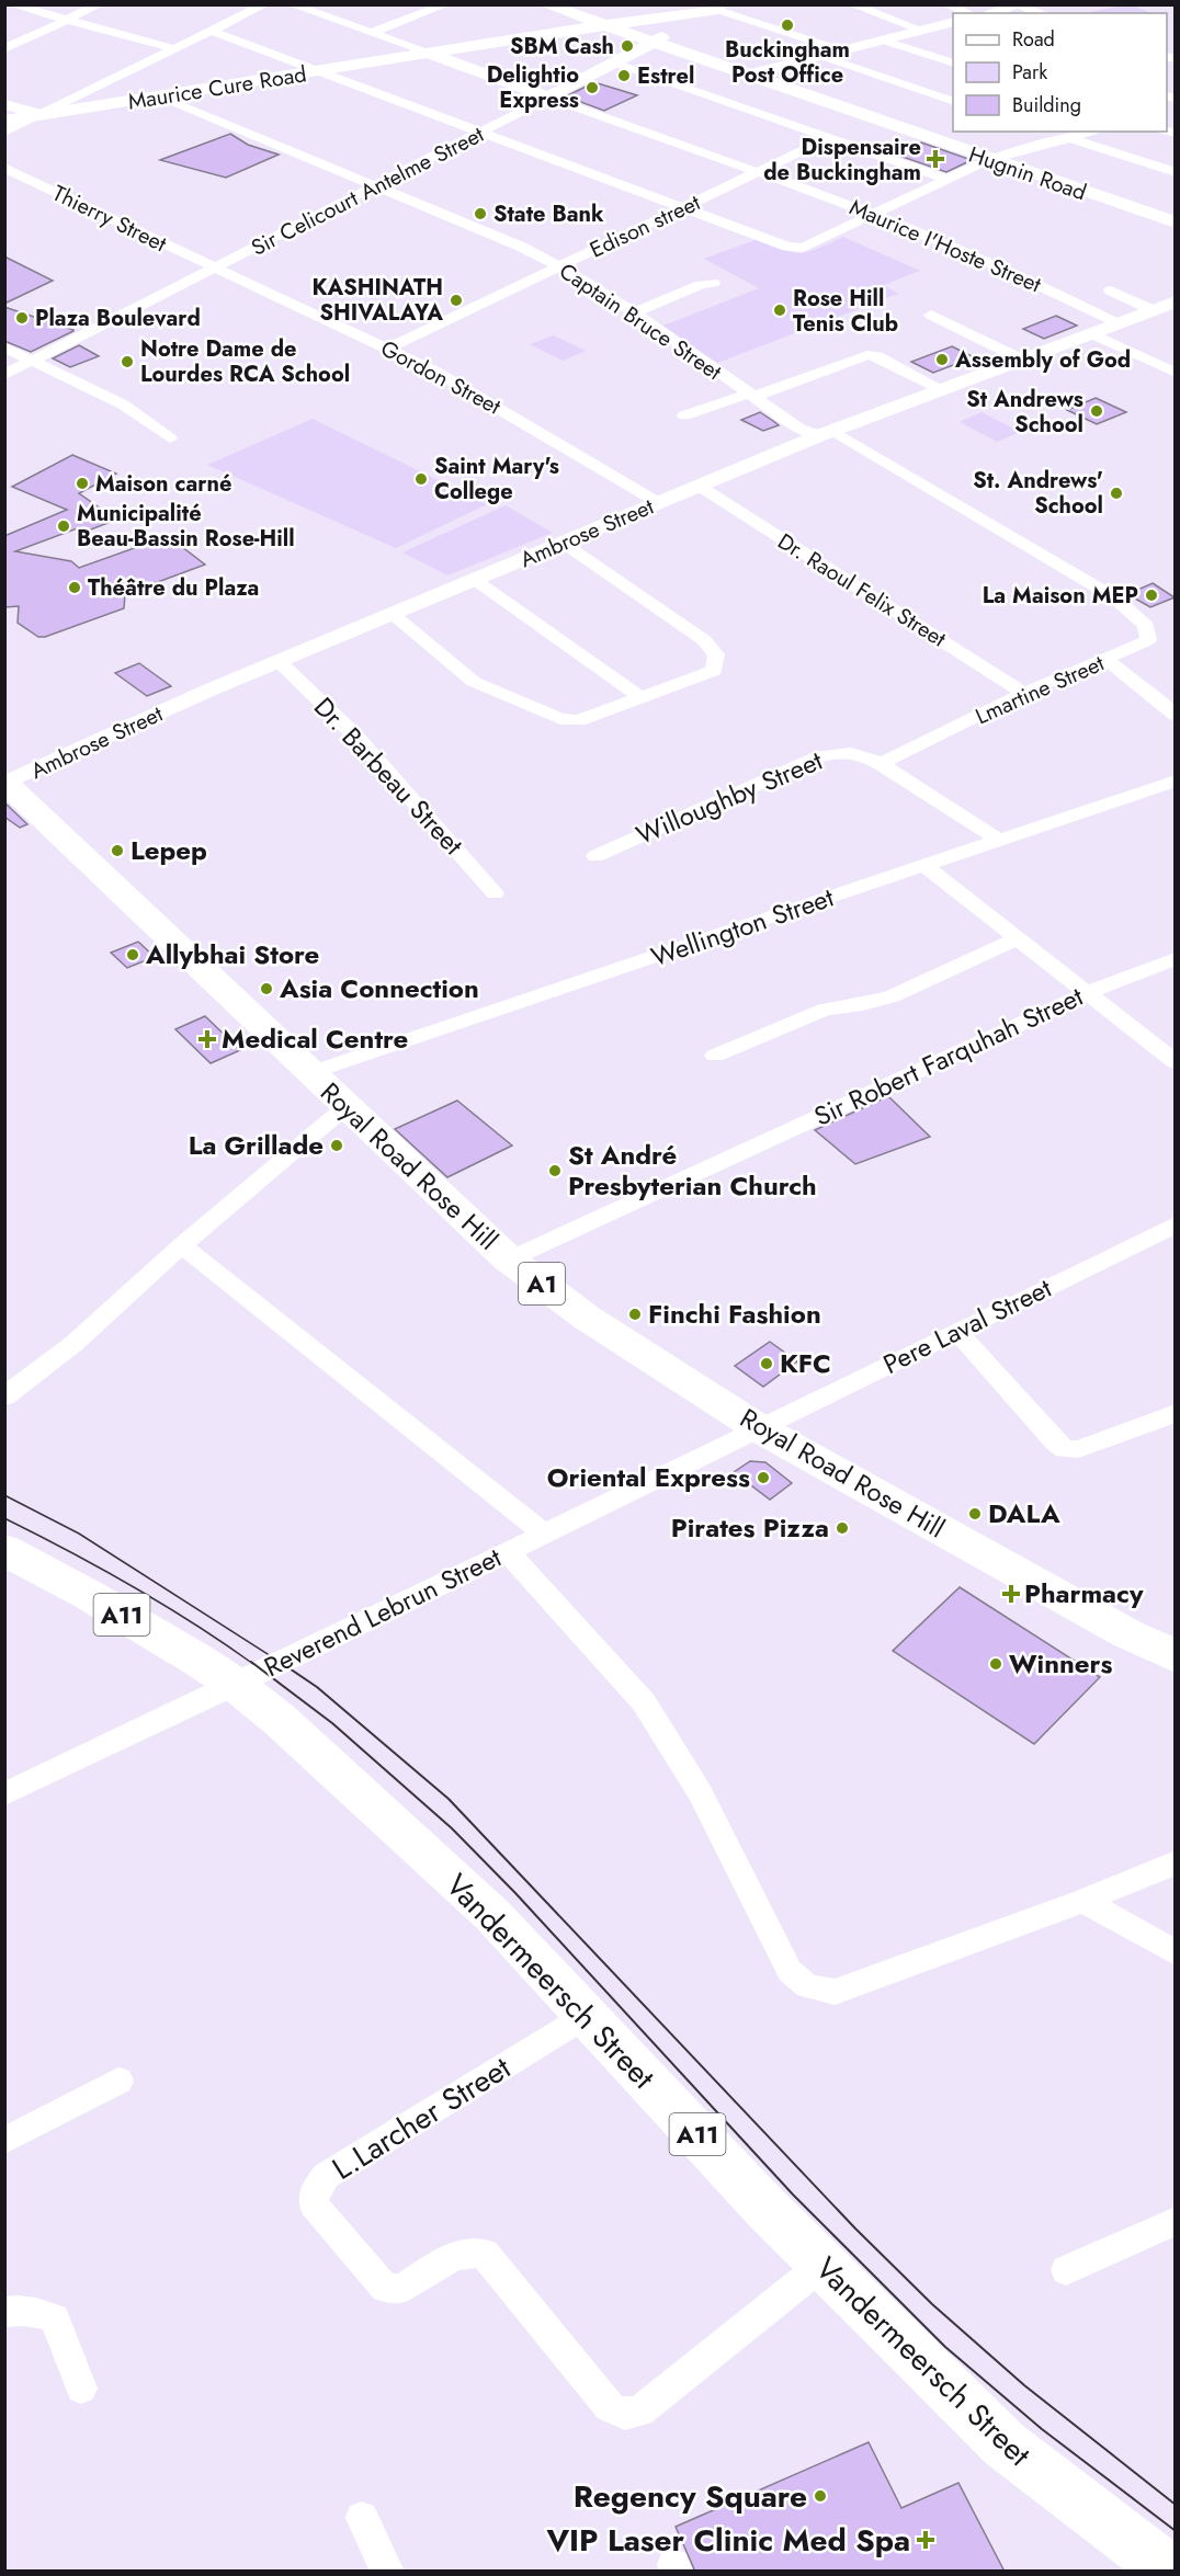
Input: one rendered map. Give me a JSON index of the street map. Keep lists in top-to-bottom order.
{
  "streets": {
    "main road": [
      "Maurice Cure Road",
      "Hugnin Road",
      "Sir Celicourt Antelme Street",
      "Royal Road Rose Hill",
      "A1",
      "A11",
      "Vandermeersch Street"
    ],
    "street": [
      "Thierry Street",
      "Edison street",
      "Maurice I'Hoste Street",
      "Captain Bruce Street",
      "Gordon Street",
      "Ambrose Street",
      "Dr. Raoul Felix Street",
      "Lmartine Street",
      "Dr. Barbeau Street",
      "Willoughby Street",
      "Wellington Street",
      "Sir Robert Farquhah Street",
      "Pere Laval Street",
      "Reverend Lebrun Street",
      "L.Larcher Street"
    ]
  },
  "crossings": [
    ["Maurice Cure Road", "Hugnin Road"],
    ["Maurice Cure Road", "Sir Celicourt Antelme Street"],
    ["Maurice Cure Road", "Captain Bruce Street"],
    ["Hugnin Road", "Sir Celicourt Antelme Street"],
    ["Sir Celicourt Antelme Street", "Thierry Street"],
    ["Sir Celicourt Antelme Street", "Maurice I'Hoste Street"],
    ["Sir Celicourt Antelme Street", "Captain Bruce Street"],
    ["Sir Celicourt Antelme Street", "Gordon Street"],
    ["Thierry Street", "Gordon Street"],
    ["Edison street", "Maurice I'Hoste Street"],
    ["Edison street", "Captain Bruce Street"],
    ["Edison street", "Gordon Street"],
    ["Maurice I'Hoste Street", "Ambrose Street"],
    ["Captain Bruce Street", "Ambrose Street"],
    ["Captain Bruce Street", "Lmartine Street"],
    ["Gordon Street", "Ambrose Street"],
    ["Ambrose Street", "Dr. Raoul Felix Street"],
    ["Ambrose Street", "Dr. Barbeau Street"],
    ["Ambrose Street", "Royal Road Rose Hill"],
    ["Dr. Raoul Felix Street", "Lmartine Street"],
    ["Lmartine Street", "Willoughby Street"],
    ["Willoughby Street", "Wellington Street"],
    ["Wellington Street", "Royal Road Rose Hill"],
    ["Sir Robert Farquhah Street", "Royal Road Rose Hill"],
    ["Royal Road Rose Hill", "Pere Laval Street"],
    ["Royal Road Rose Hill", "Reverend Lebrun Street"],
    ["Pere Laval Street", "Reverend Lebrun Street"],
    ["Reverend Lebrun Street", "Vandermeersch Street"],
    ["Vandermeersch Street", "L.Larcher Street"]
  ],
  "places": {
    "other": [
      "Buckingham Post Office",
      "SBM Cash",
      "Estrel",
      "Delightio Express",
      "State Bank",
      "KASHINATH SHIVALAYA",
      "Rose Hill Tenis Club",
      "Plaza Boulevard",
      "Assembly of God",
      "Notre Dame de Lourdes RCA School",
      "St Andrews School",
      "Saint Mary's College",
      "Maison carné",
      "St. Andrews' School",
      "Municipalité Beau-Bassin Rose-Hill",
      "Théâtre du Plaza",
      "La Maison MEP",
      "Lepep",
      "Allybhai Store",
      "Asia Connection",
      "La Grillade",
      "St André Presbyterian Church",
      "Finchi Fashion",
      "KFC",
      "Oriental Express",
      "DALA",
      "Pirates Pizza",
      "Winners",
      "Regency Square"
    ],
    "health": [
      "Dispensaire de Buckingham",
      "Medical Centre",
      "Pharmacy",
      "VIP Laser Clinic Med Spa"
    ]
  },
  "legend": ["Road", "Park", "Building"]
}
